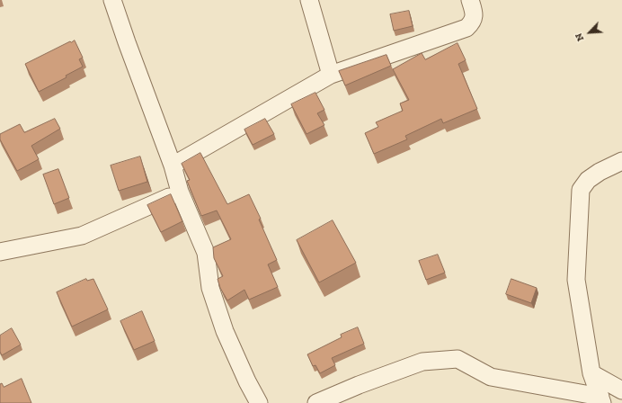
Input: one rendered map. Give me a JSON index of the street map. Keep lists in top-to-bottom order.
{
  "north": "bottom left"
}
